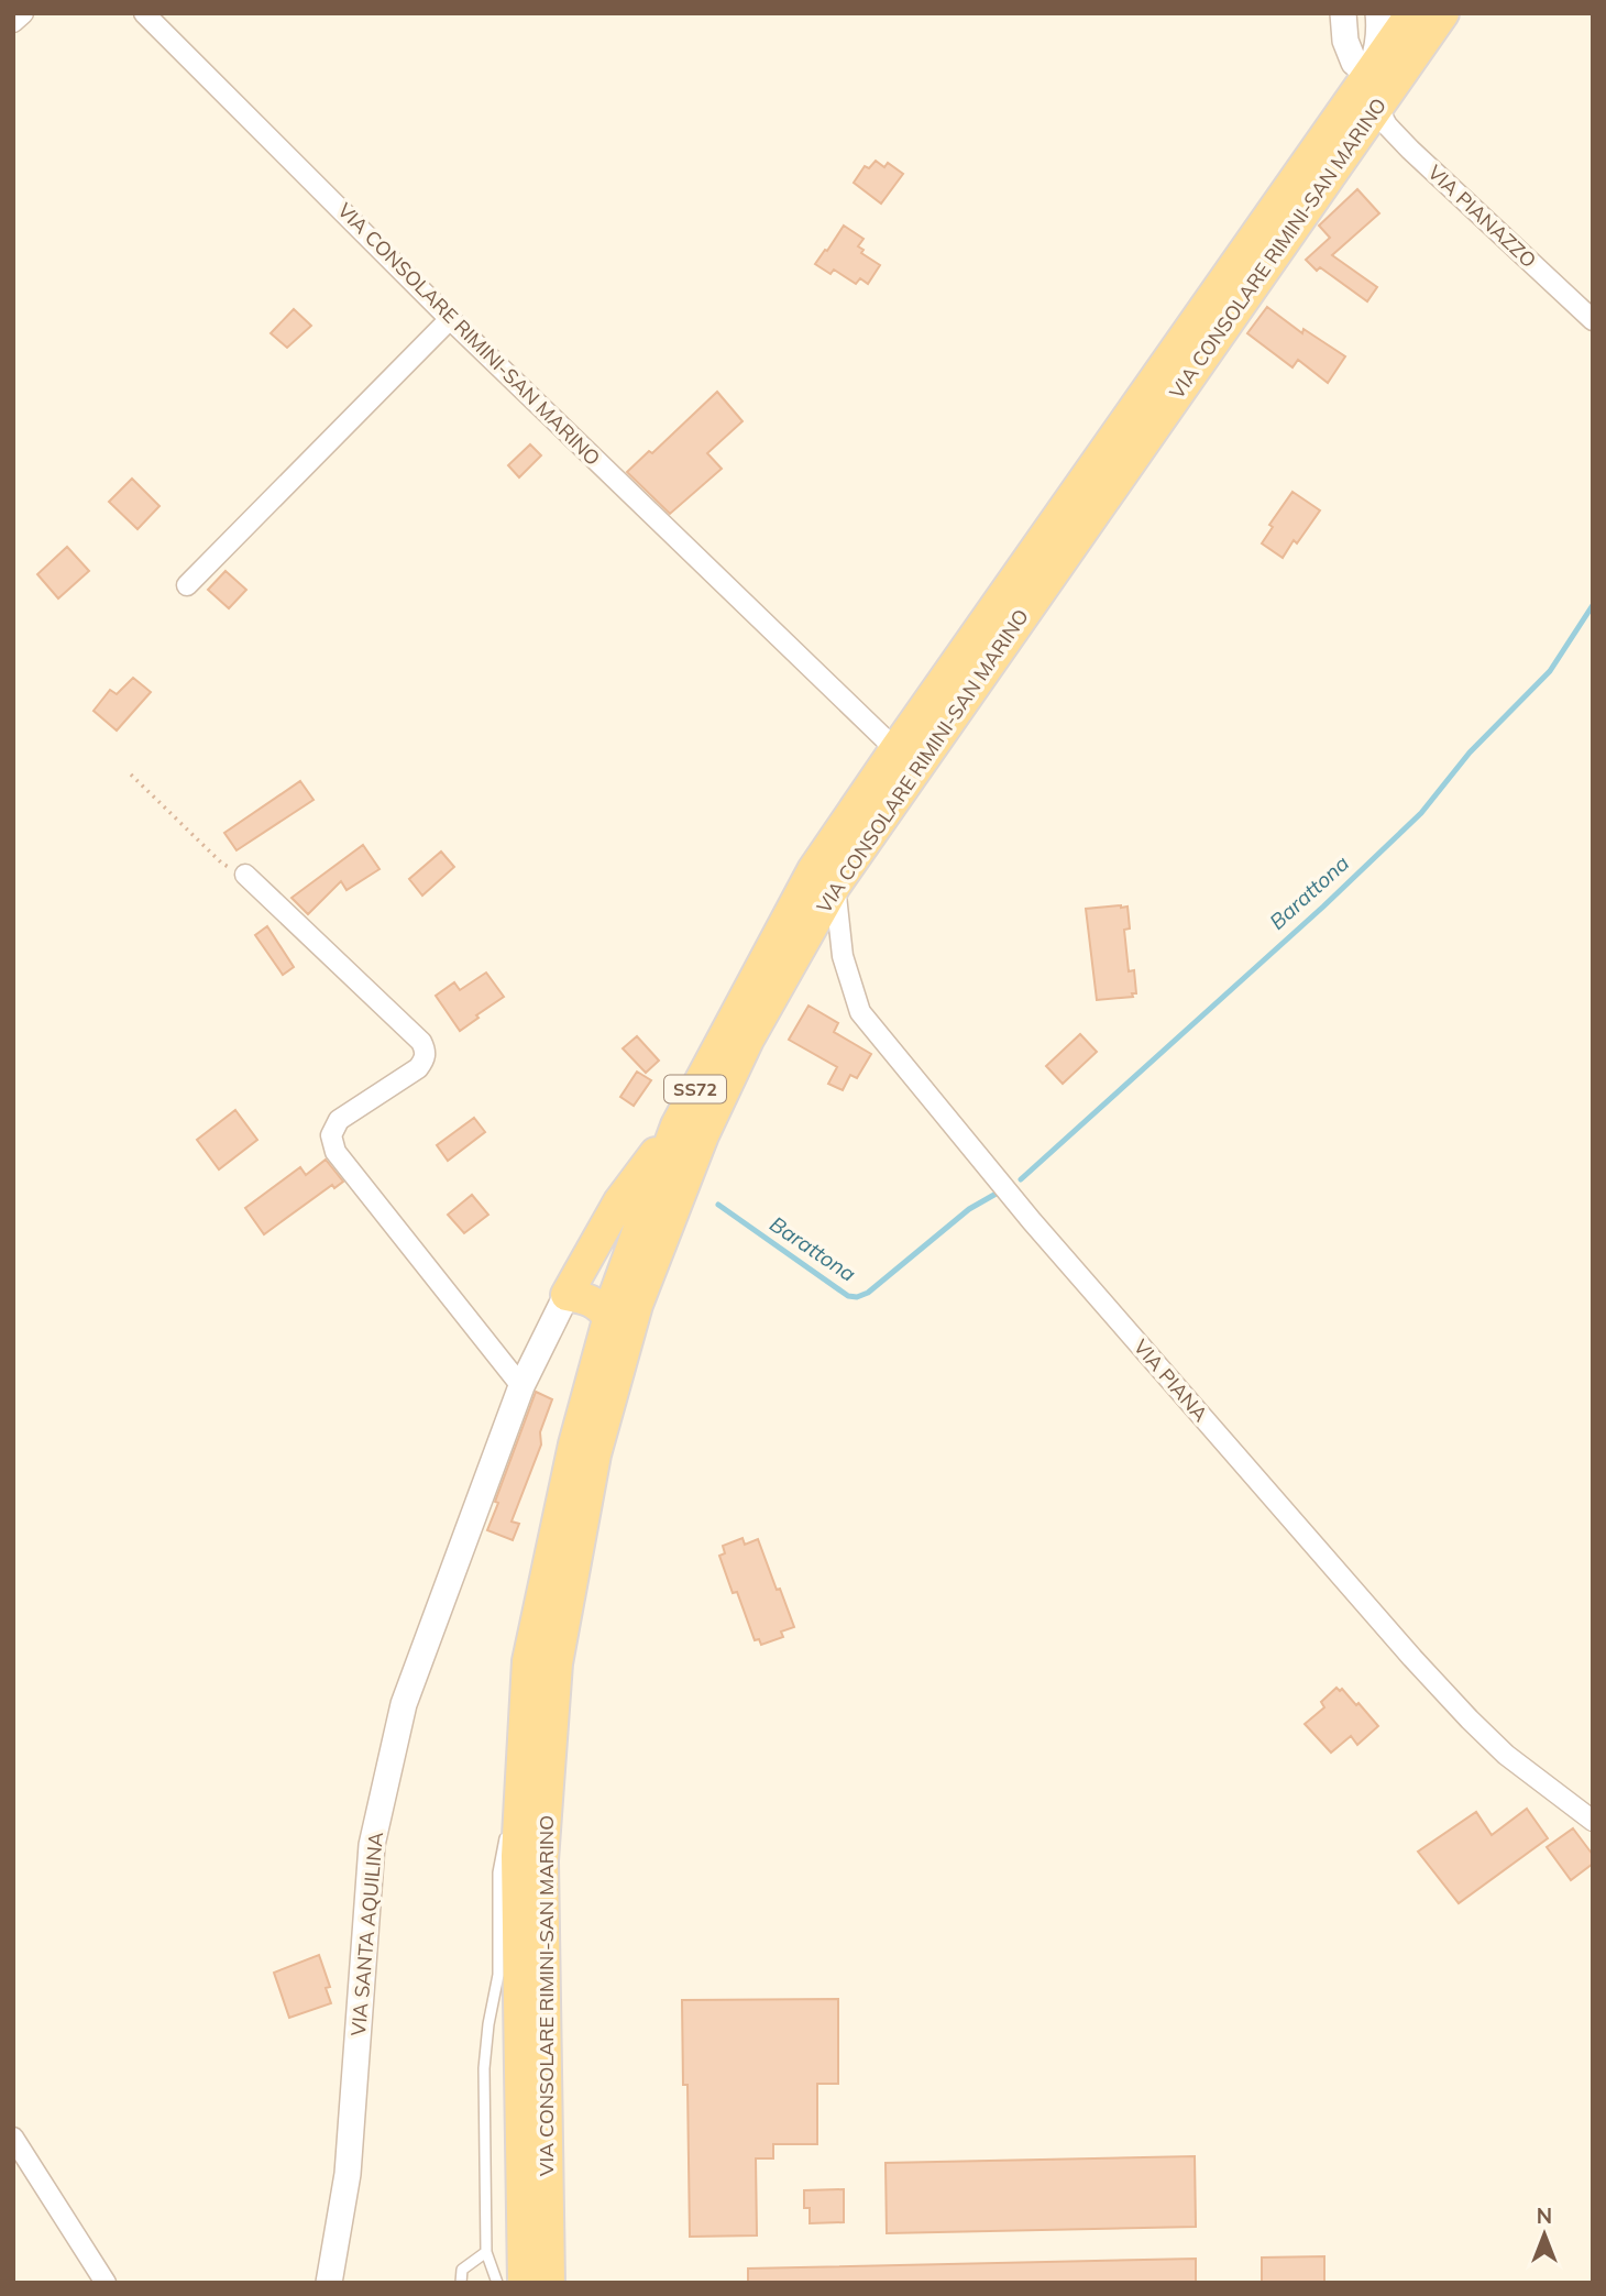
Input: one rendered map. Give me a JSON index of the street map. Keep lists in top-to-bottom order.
{
  "streets": {
    "main road": ["VIA CONSOLARE RIMINI-SAN MARINO", "SS72"],
    "street": ["VIA PIANAZZO", "VIA PIANA", "VIA SANTA AQUILINA"]
  },
  "crossings": [
    ["VIA PIANAZZO", "VIA CONSOLARE RIMINI-SAN MARINO"],
    ["VIA CONSOLARE RIMINI-SAN MARINO", "VIA PIANA"],
    ["VIA CONSOLARE RIMINI-SAN MARINO", "VIA SANTA AQUILINA"]
  ],
  "water": ["Barattona"],
  "north": "top"
}
